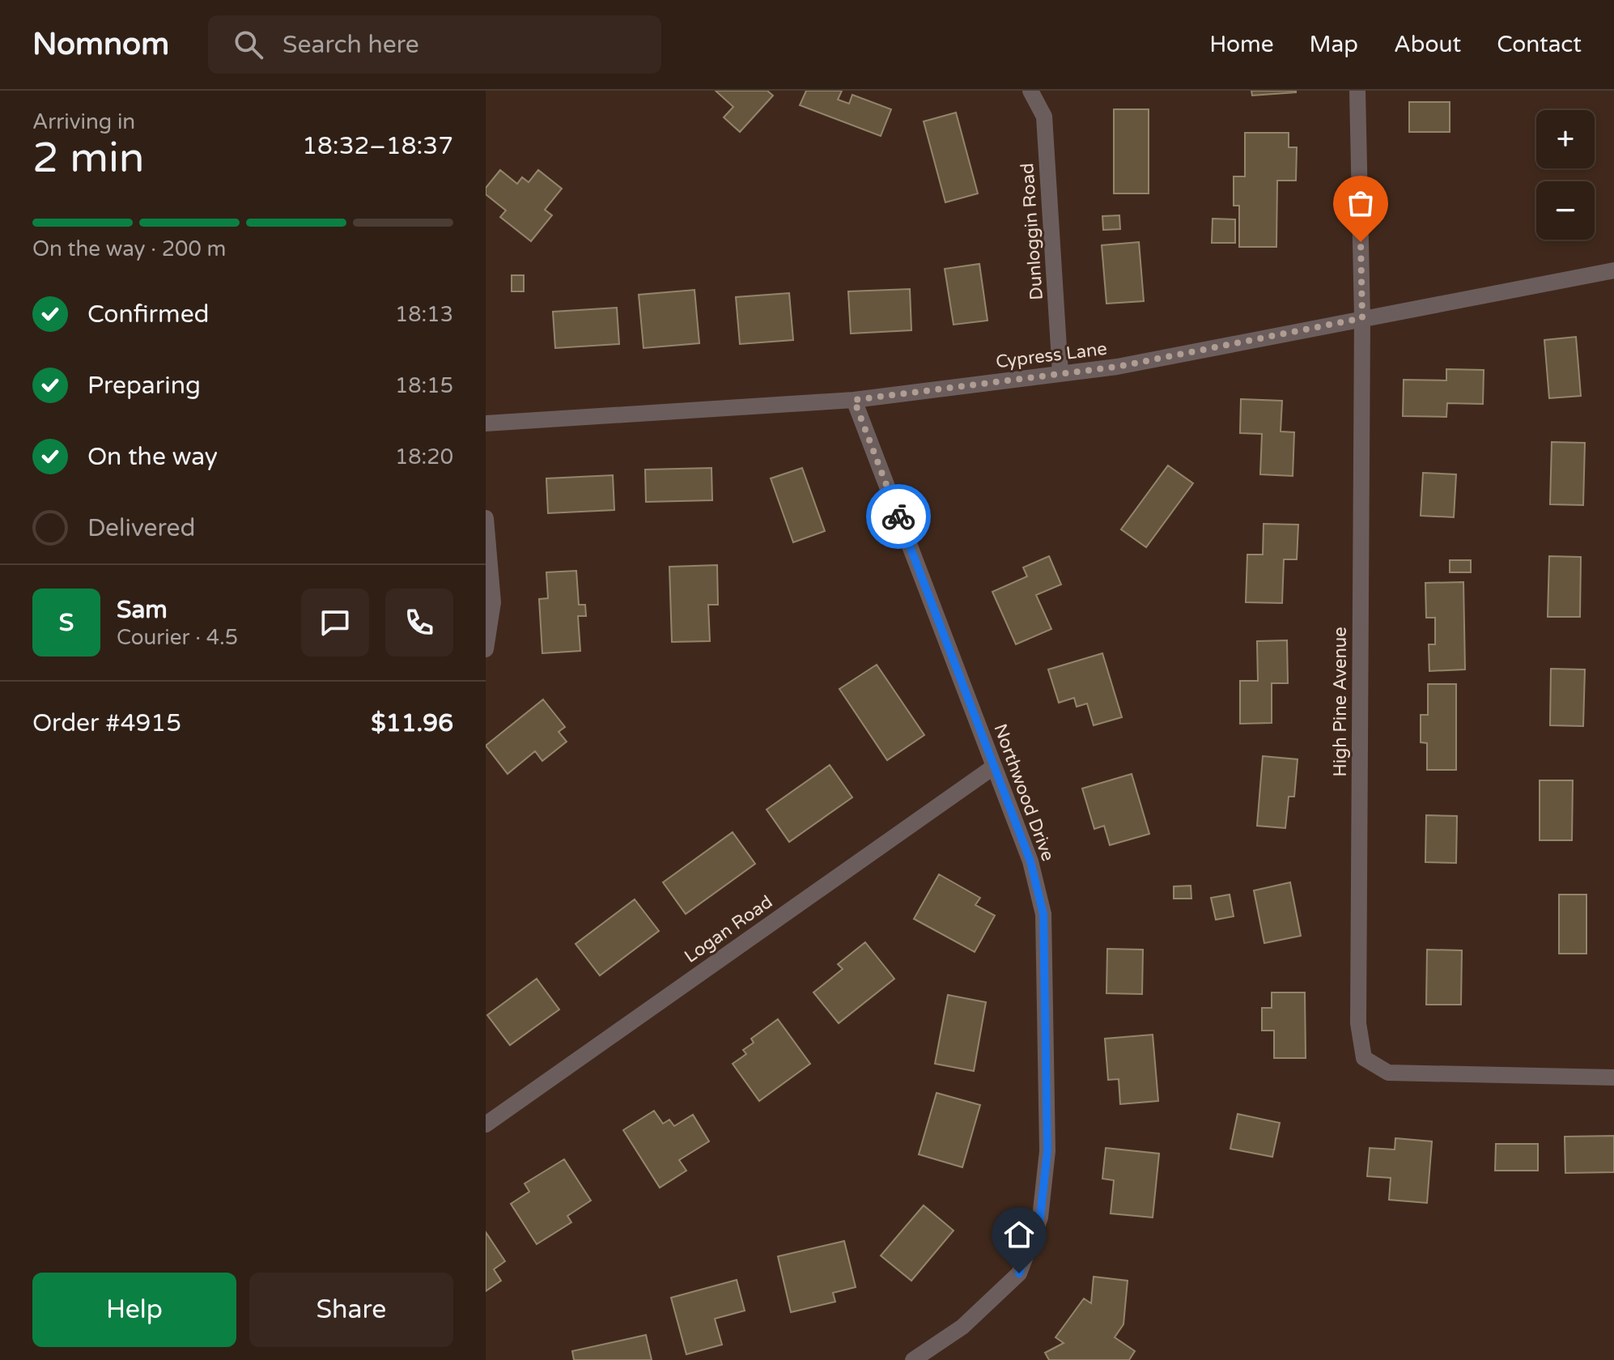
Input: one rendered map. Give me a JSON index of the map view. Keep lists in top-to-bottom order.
{
  "streets": {
    "street": [
      "Dunloggin Road",
      "Cypress Lane",
      "High Pine Avenue",
      "Northwood Drive",
      "Logan Road"
    ]
  },
  "crossings": [
    ["Dunloggin Road", "Cypress Lane"],
    ["Cypress Lane", "High Pine Avenue"],
    ["Cypress Lane", "Northwood Drive"],
    ["Northwood Drive", "Logan Road"]
  ],
  "page": {
    "header": "Nomnom",
    "search": "Search here",
    "nav": [
      "Home",
      "Map",
      "About",
      "Contact"
    ],
    "heading": ["2 min", "Arriving in", "18:32–18:37"],
    "panel": [
      "Sam",
      "Courier · 4.5",
      "Order #4915",
      "$11.96"
    ],
    "map_buttons": ["+", "−"],
    "bar": "On the way · 200 m",
    "list": [
      ["Confirmed", "18:13"],
      ["Preparing", "18:15"],
      ["On the way", "18:20"],
      "Delivered"
    ],
    "round": "S",
    "buttons": ["Help", "Share"]
  }
}
